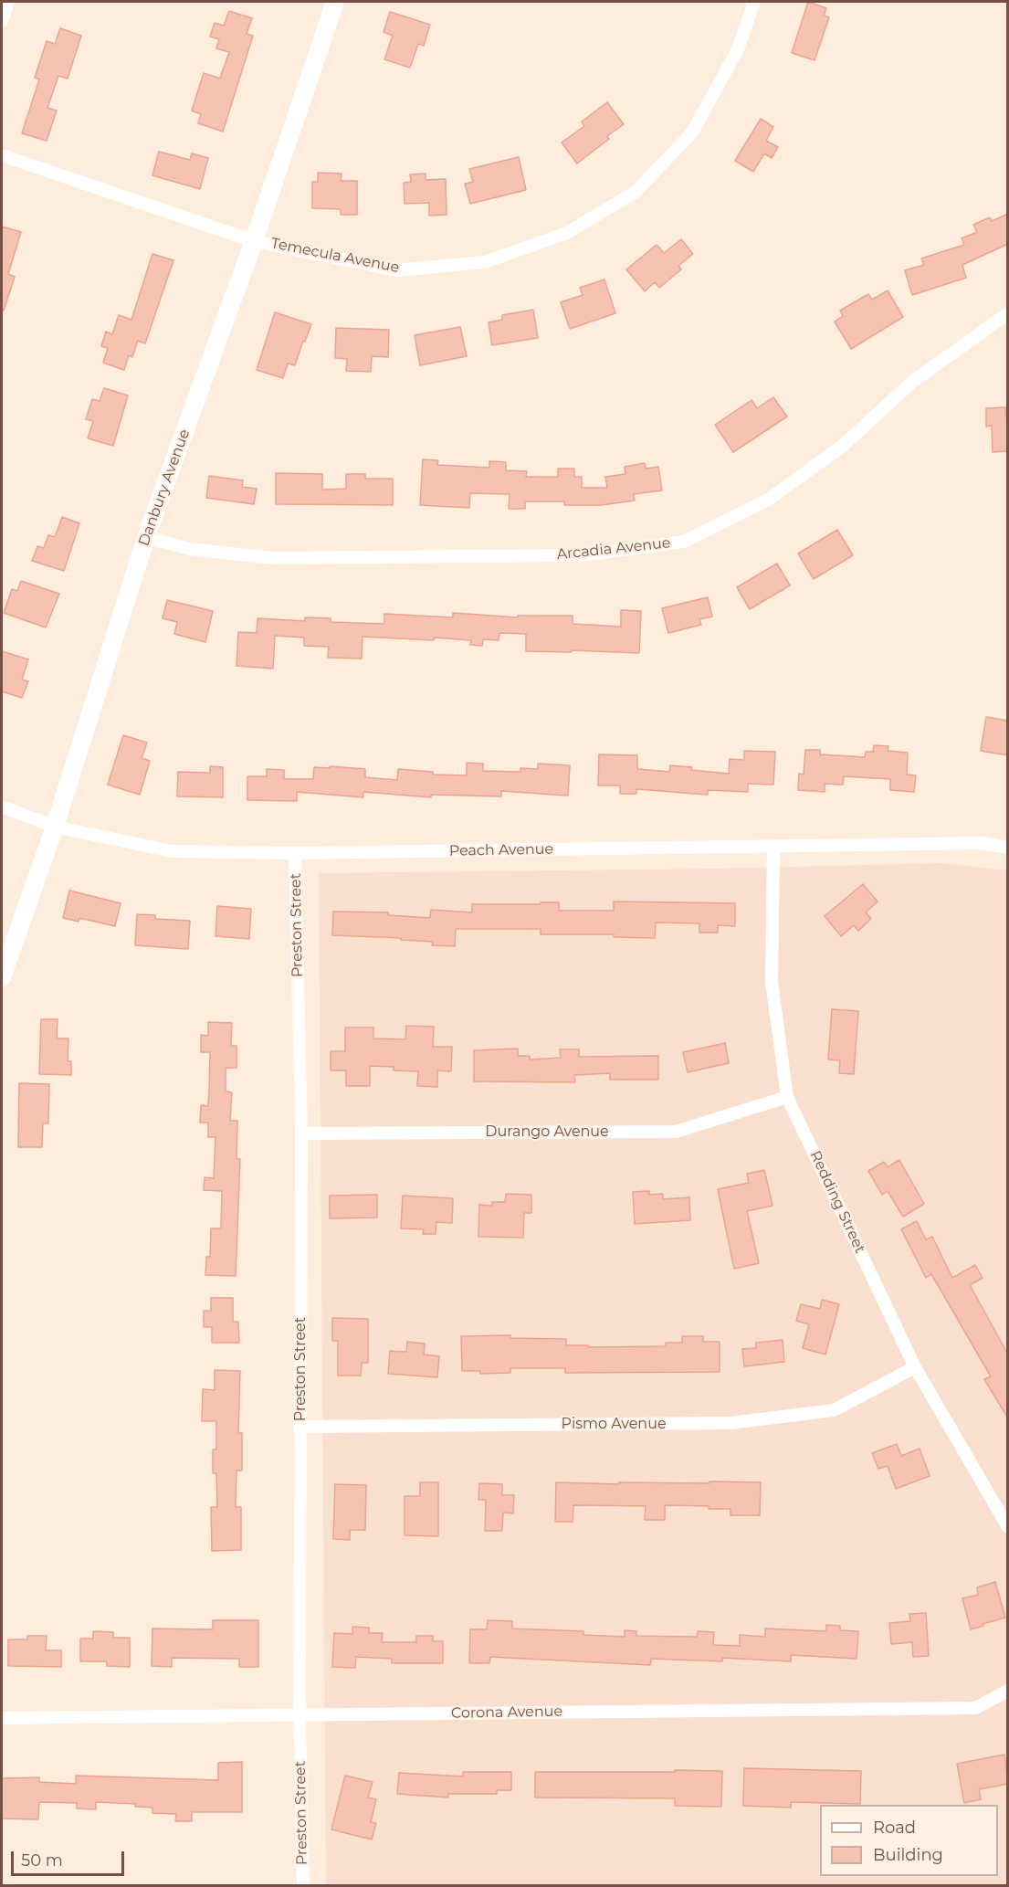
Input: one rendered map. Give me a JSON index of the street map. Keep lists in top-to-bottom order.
{
  "streets": {
    "street": [
      "Temecula Avenue",
      "Danbury Avenue",
      "Arcadia Avenue",
      "Peach Avenue",
      "Preston Street",
      "Durango Avenue",
      "Redding Street",
      "Pismo Avenue",
      "Corona Avenue"
    ]
  },
  "crossings": [
    ["Temecula Avenue", "Danbury Avenue"],
    ["Danbury Avenue", "Arcadia Avenue"],
    ["Danbury Avenue", "Peach Avenue"],
    ["Peach Avenue", "Preston Street"],
    ["Peach Avenue", "Redding Street"],
    ["Preston Street", "Durango Avenue"],
    ["Preston Street", "Pismo Avenue"],
    ["Preston Street", "Corona Avenue"],
    ["Durango Avenue", "Redding Street"],
    ["Redding Street", "Pismo Avenue"]
  ],
  "legend": ["Road", "Building"],
  "scale_bar": "50 m"
}
